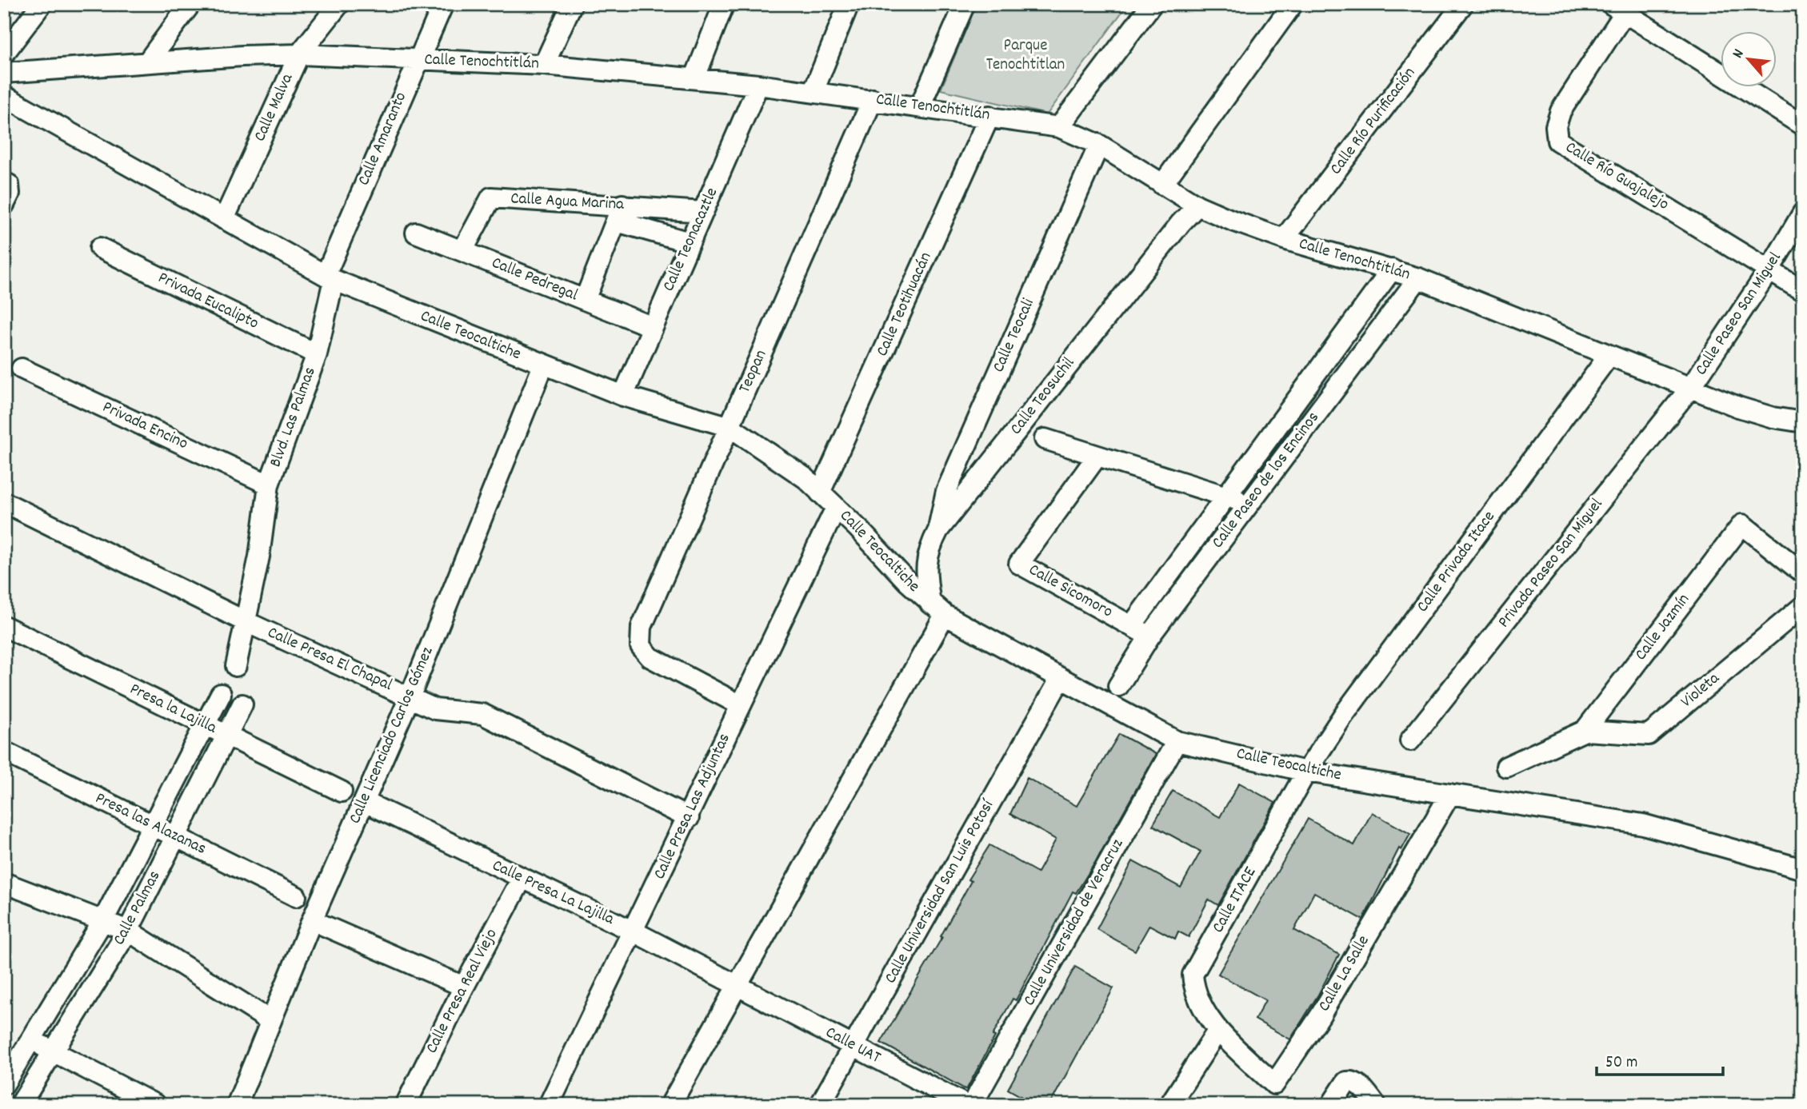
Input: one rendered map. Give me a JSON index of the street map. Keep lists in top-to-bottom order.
{
  "streets": {
    "street": [
      "Calle Tenochtitlán",
      "Calle Malva",
      "Calle Río Purificación",
      "Calle Amaranto",
      "Calle Río Guajalejo",
      "Calle Agua Marina",
      "Calle Teonacaztle",
      "Calle Pedregal",
      "Privada Eucalipto",
      "Calle Teotihuacán",
      "Calle Paseo San Miguel",
      "Calle Teocaltiche",
      "Calle Teocali",
      "Teopan",
      "Calle Teosuchil",
      "Blvd. Las Palmas",
      "Privada Encino",
      "Calle Paseo de los Encinos",
      "Calle Privada Itace",
      "Privada Paseo San Miguel",
      "Calle Sicomoro",
      "Calle Jazmín",
      "Calle Presa El Chapal",
      "Violeta",
      "Presa la Lajilla",
      "Calle Licenciado Carlos Gómez",
      "Calle Presa Las Adjuntas",
      "Presa las Alazanas",
      "Calle Universidad San Luis Potosí",
      "Calle Presa La Lajilla",
      "Calle ITACE",
      "Calle Palmas",
      "Calle Universidad de Veracruz",
      "Calle La Salle",
      "Calle Presa Real Viejo",
      "Calle UAT"
    ]
  },
  "crossings": [
    ["Calle Tenochtitlán", "Calle Malva"],
    ["Calle Tenochtitlán", "Calle Río Purificación"],
    ["Calle Tenochtitlán", "Calle Amaranto"],
    ["Calle Tenochtitlán", "Calle Teonacaztle"],
    ["Calle Tenochtitlán", "Calle Teotihuacán"],
    ["Calle Tenochtitlán", "Calle Paseo San Miguel"],
    ["Calle Tenochtitlán", "Calle Teocali"],
    ["Calle Tenochtitlán", "Teopan"],
    ["Calle Tenochtitlán", "Calle Teosuchil"],
    ["Calle Tenochtitlán", "Calle Paseo de los Encinos"],
    ["Calle Tenochtitlán", "Calle Privada Itace"],
    ["Calle Tenochtitlán", "Privada Paseo San Miguel"],
    ["Calle Malva", "Calle Teocaltiche"],
    ["Calle Amaranto", "Calle Teocaltiche"],
    ["Calle Amaranto", "Blvd. Las Palmas"],
    ["Calle Río Guajalejo", "Calle Paseo San Miguel"],
    ["Calle Agua Marina", "Calle Teonacaztle"],
    ["Calle Agua Marina", "Calle Pedregal"],
    ["Calle Teonacaztle", "Calle Pedregal"],
    ["Calle Teonacaztle", "Calle Teocaltiche"],
    ["Privada Eucalipto", "Blvd. Las Palmas"],
    ["Calle Teotihuacán", "Calle Teocaltiche"],
    ["Calle Paseo San Miguel", "Privada Paseo San Miguel"],
    ["Calle Teocaltiche", "Teopan"],
    ["Calle Teocaltiche", "Calle Teosuchil"],
    ["Calle Teocaltiche", "Blvd. Las Palmas"],
    ["Calle Teocaltiche", "Calle Privada Itace"],
    ["Calle Teocaltiche", "Calle Licenciado Carlos Gómez"],
    ["Calle Teocaltiche", "Calle Presa Las Adjuntas"],
    ["Calle Teocaltiche", "Calle Universidad San Luis Potosí"],
    ["Calle Teocaltiche", "Calle ITACE"],
    ["Calle Teocaltiche", "Calle Universidad de Veracruz"],
    ["Calle Teocaltiche", "Calle La Salle"],
    ["Calle Teocali", "Calle Teosuchil"],
    ["Teopan", "Calle Presa Las Adjuntas"],
    ["Blvd. Las Palmas", "Privada Encino"],
    ["Blvd. Las Palmas", "Calle Presa El Chapal"],
    ["Calle Paseo de los Encinos", "Calle Sicomoro"],
    ["Calle Privada Itace", "Calle ITACE"],
    ["Calle Jazmín", "Violeta"],
    ["Calle Presa El Chapal", "Calle Licenciado Carlos Gómez"],
    ["Calle Presa El Chapal", "Calle Presa Las Adjuntas"],
    ["Presa la Lajilla", "Calle Palmas"],
    ["Calle Licenciado Carlos Gómez", "Calle Presa La Lajilla"],
    ["Calle Presa Las Adjuntas", "Calle Presa La Lajilla"],
    ["Presa las Alazanas", "Calle Palmas"],
    ["Calle Universidad San Luis Potosí", "Calle UAT"],
    ["Calle Presa La Lajilla", "Calle Presa Real Viejo"],
    ["Calle Presa La Lajilla", "Calle UAT"],
    ["Calle ITACE", "Calle La Salle"]
  ],
  "parks": ["Parque Tenochtitlan"],
  "scale_bar": "50 m",
  "north": "top left"
}
